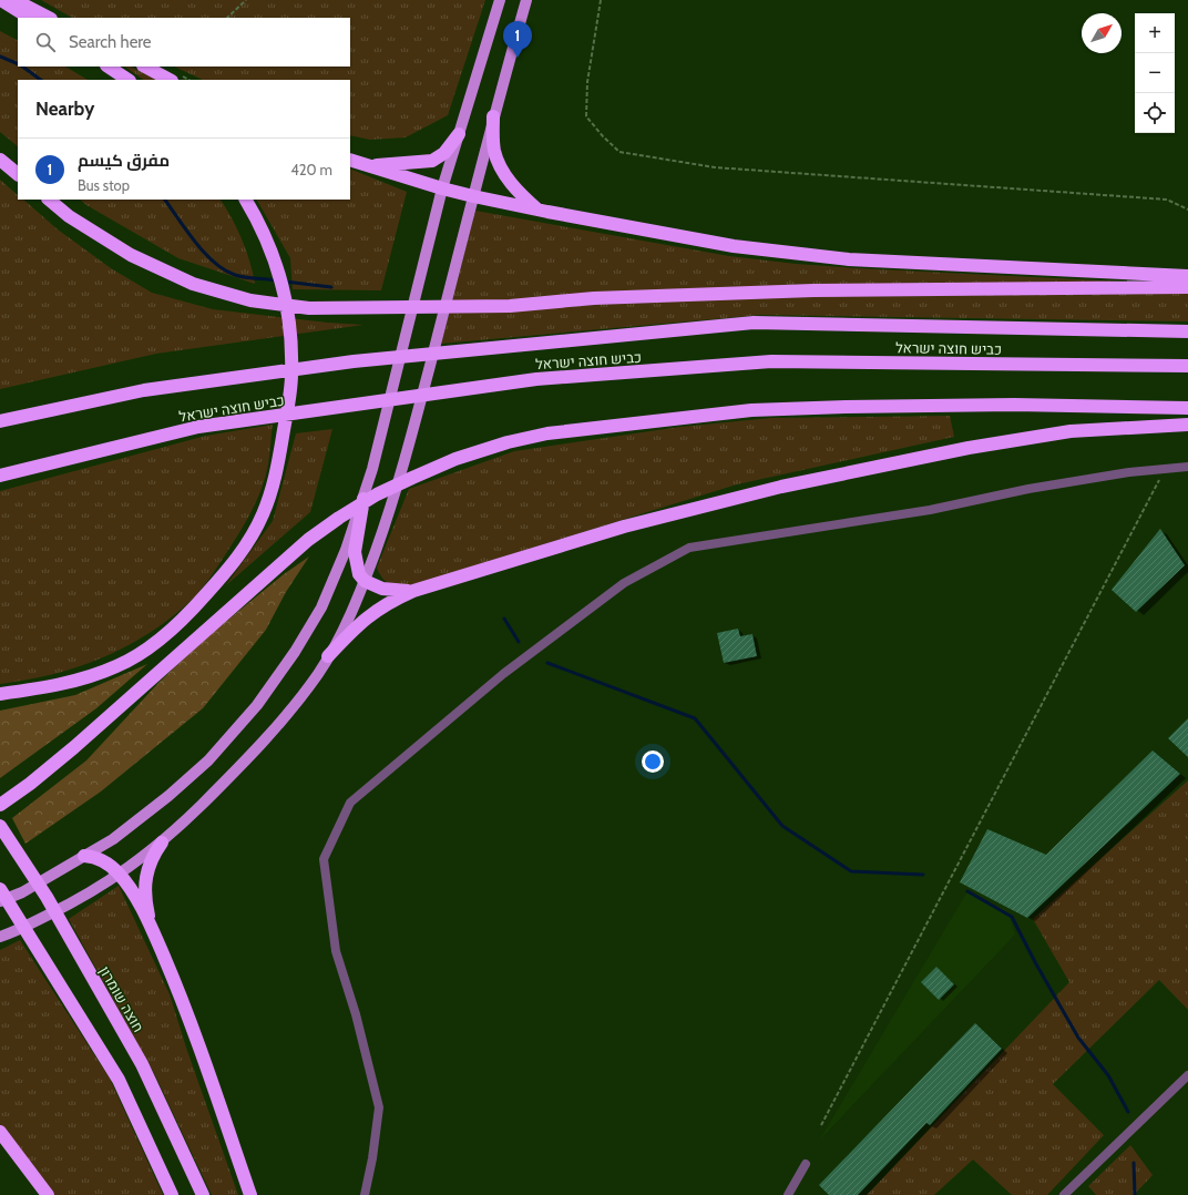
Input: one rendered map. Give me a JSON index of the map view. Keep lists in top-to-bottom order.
{
  "streets": {
    "highway": ["כביש חוצה ישראל", "חוצה שומרון"]
  },
  "north": "top right",
  "page": {
    "map_buttons": ["+", "−"],
    "search": "Search here",
    "pins": "1",
    "heading": "Nearby",
    "list": [
      {
        "mark": "1",
        "name": "مفرق كيسم",
        "note": "Bus stop",
        "value": "420 m"
      }
    ]
  }
}
